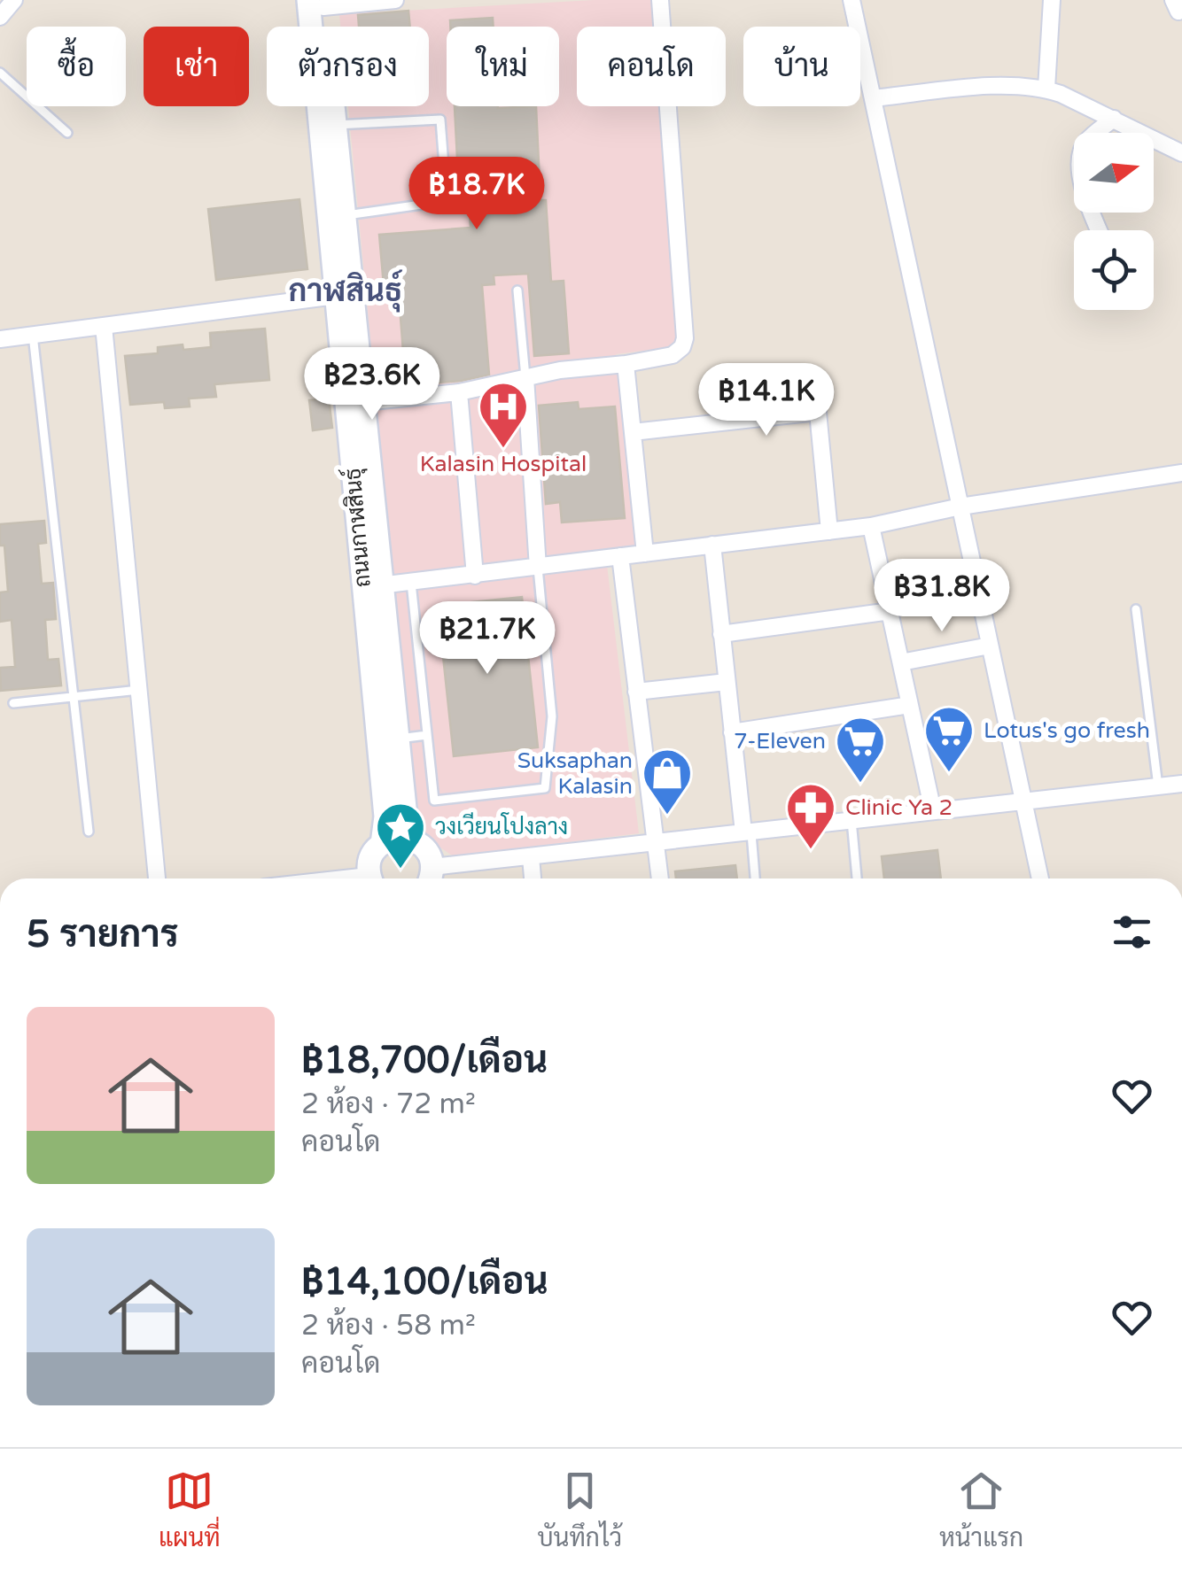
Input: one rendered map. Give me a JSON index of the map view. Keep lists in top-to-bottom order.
{
  "streets": {
    "main road": ["ถนนกาฬสินธุ์"]
  },
  "districts": ["กาฬสินธุ์"],
  "places": {
    "hospital": ["Kalasin Hospital"],
    "supermarket": ["Lotus's go fresh", "7-Eleven"],
    "shop": ["Suksaphan Kalasin"],
    "pharmacy": ["Clinic Ya 2"],
    "place": ["วงเวียนโปงลาง"]
  },
  "north": "right",
  "page": {
    "chip": [
      "ซื้อ",
      "เช่า",
      "ตัวกรอง",
      "ใหม่",
      "คอนโด",
      "บ้าน"
    ],
    "price": [
      "฿18.7K",
      "฿23.6K",
      "฿14.1K",
      "฿31.8K",
      "฿21.7K"
    ],
    "heading": "5 รายการ",
    "list": [
      {
        "name": "฿18,700/เดือน",
        "note": "2 ห้อง · 72 m² · คอนโด"
      },
      {
        "name": "฿14,100/เดือน",
        "note": "2 ห้อง · 58 m² · คอนโด"
      }
    ],
    "tabs": ["แผนที่", "บันทึกไว้", "หน้าแรก"]
  }
}
